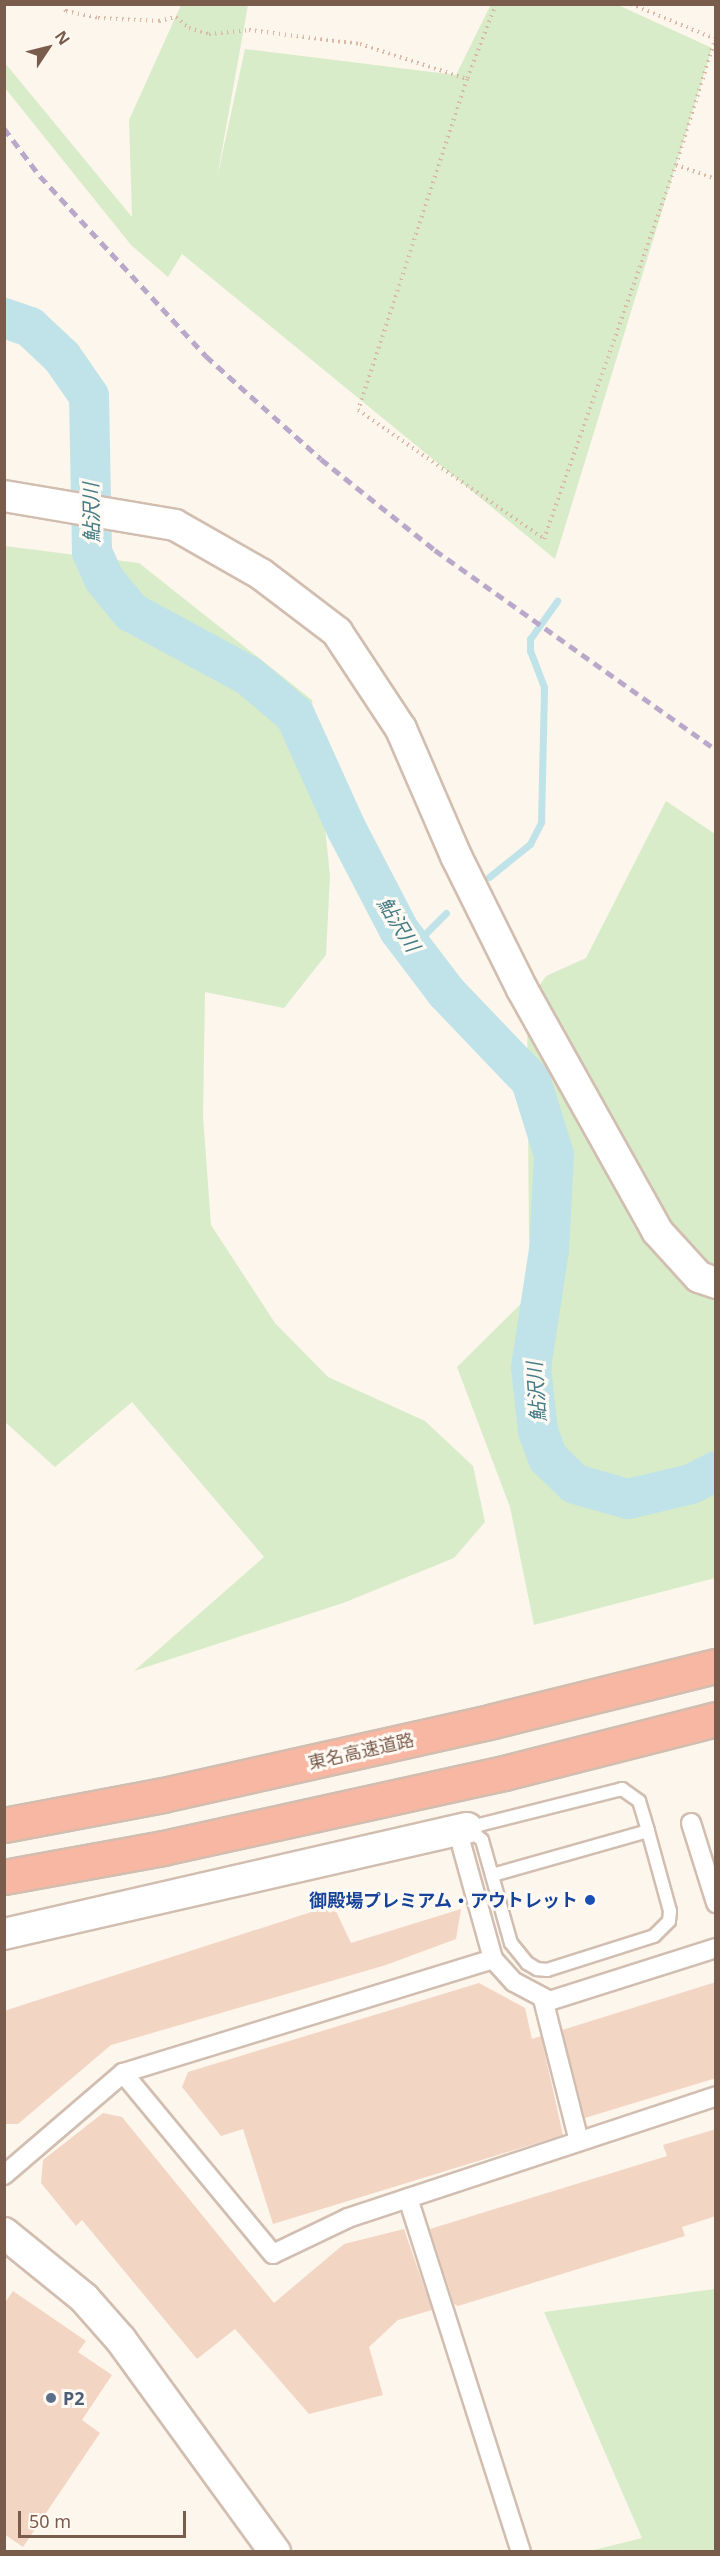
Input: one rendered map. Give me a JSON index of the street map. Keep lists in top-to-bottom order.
{
  "streets": {
    "highway": ["東名高速道路"]
  },
  "water": ["鮎沢川"],
  "places": ["御殿場プレミアム・アウトレット", "P2"],
  "scale_bar": "50 m",
  "north": "top right"
}
